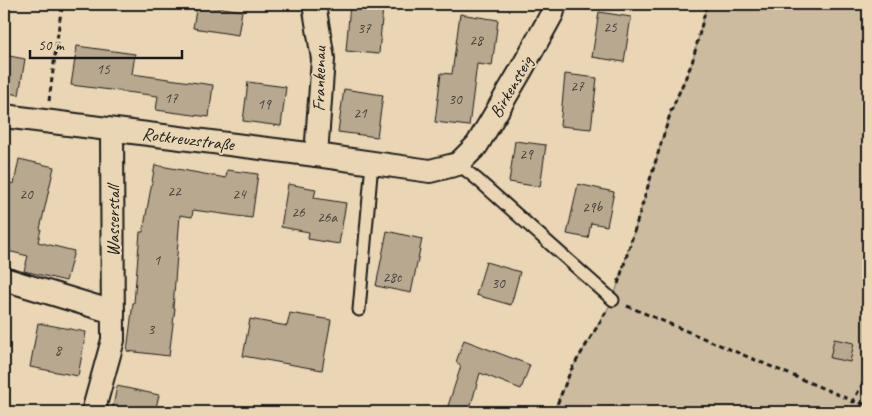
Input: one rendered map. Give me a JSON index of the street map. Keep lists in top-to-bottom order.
{
  "streets": {
    "street": [
      "Frankenau",
      "Birkensteig",
      "Rotkreuzstraße",
      "Wasserstall"
    ]
  },
  "crossings": [
    ["Frankenau", "Rotkreuzstraße"],
    ["Birkensteig", "Rotkreuzstraße"],
    ["Rotkreuzstraße", "Wasserstall"]
  ],
  "house_numbers": [
    "25",
    "37",
    "28",
    "15",
    "27",
    "17",
    "30",
    "19",
    "21",
    "29",
    "22",
    "20",
    "24",
    "29b",
    "26",
    "26a",
    "1",
    "28c",
    "30",
    "3",
    "8"
  ],
  "scale_bar": "50 m"
}
